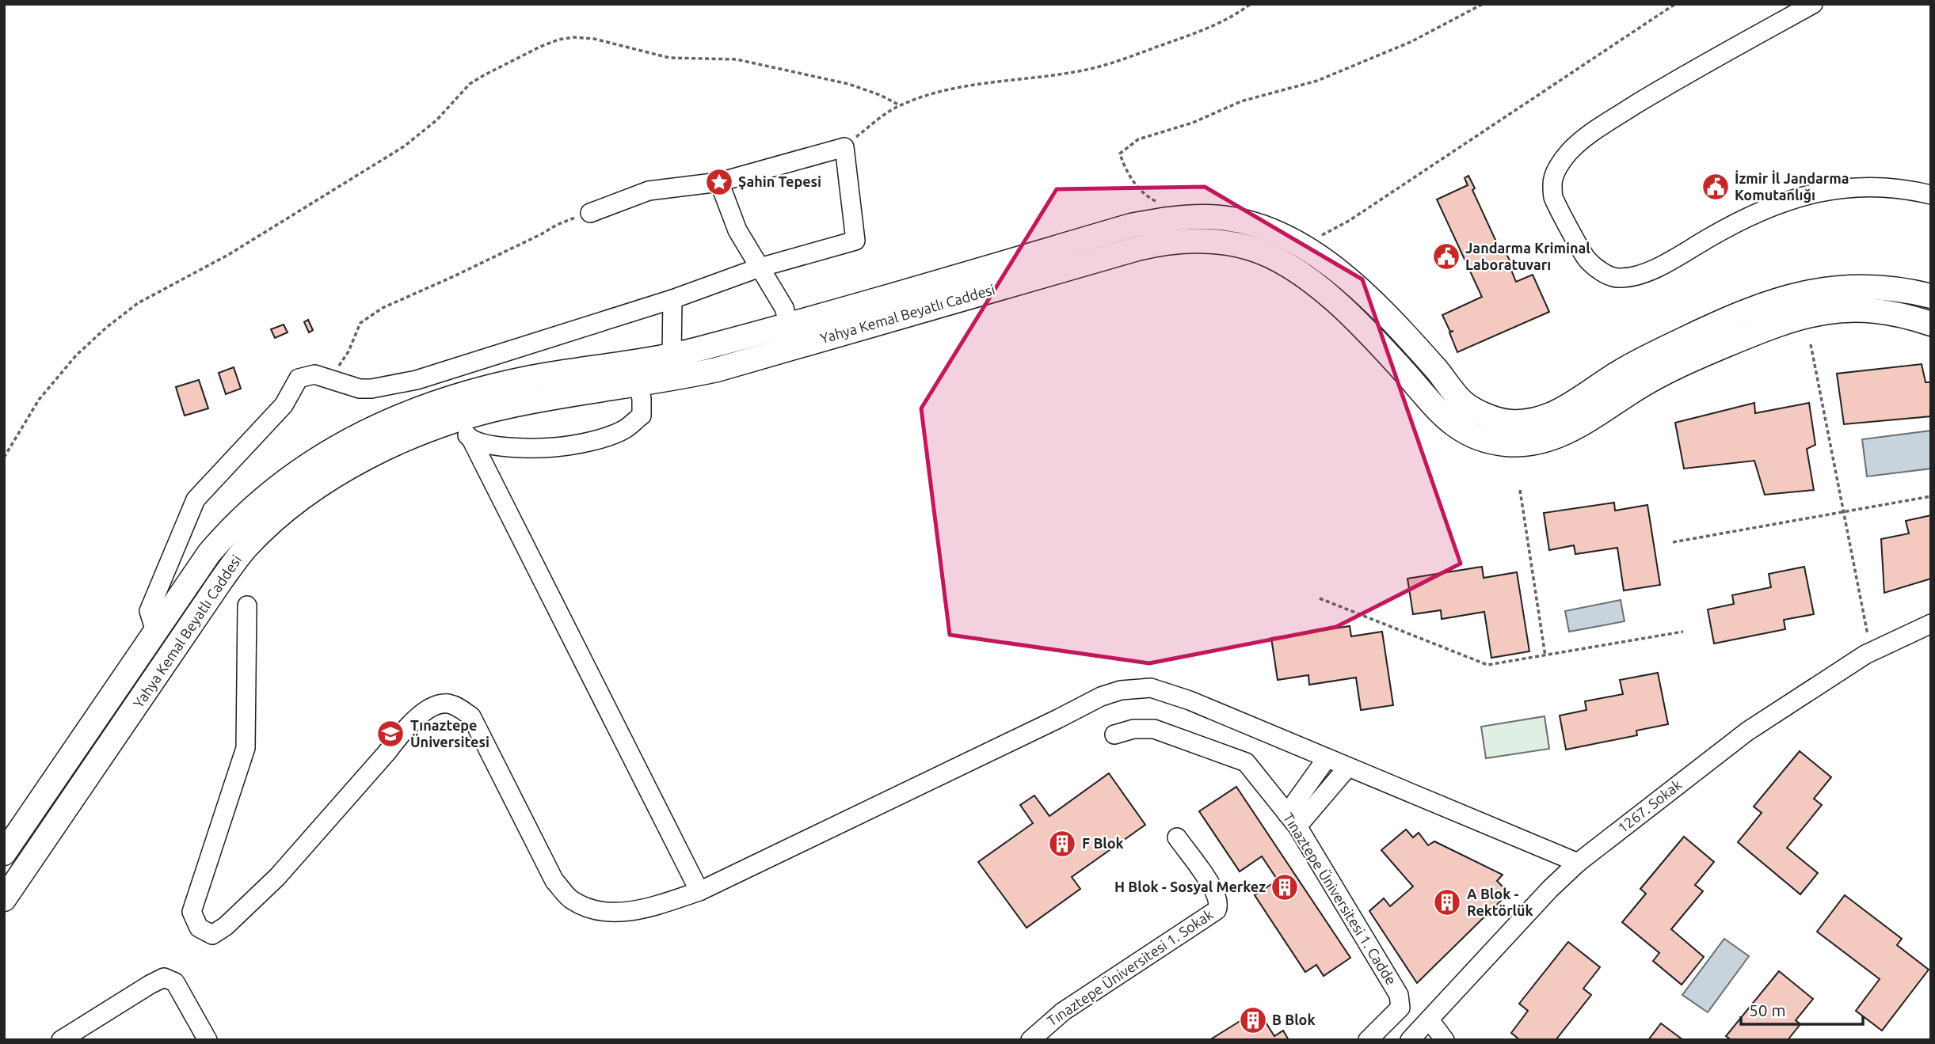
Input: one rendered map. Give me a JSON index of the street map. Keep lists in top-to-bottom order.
{
  "streets": {
    "main road": ["Yahya Kemal Beyatlı Caddesi"],
    "street": ["1267. Sokak", "Tınaztepe Üniversitesi 1. Cadde", "Tınaztepe Üniversitesi 1. Sokak"]
  },
  "places": {
    "place": ["Şahin Tepesi"],
    "public building": ["İzmir İl Jandarma Komutanlığı", "Jandarma Kriminal Laboratuvarı"],
    "school or university": ["Tınaztepe Üniversitesi"],
    "building": [
      "F Blok",
      "H Blok - Sosyal Merkez",
      "A Blok - Rektörlük",
      "B Blok"
    ]
  },
  "scale_bar": "50 m"
}
